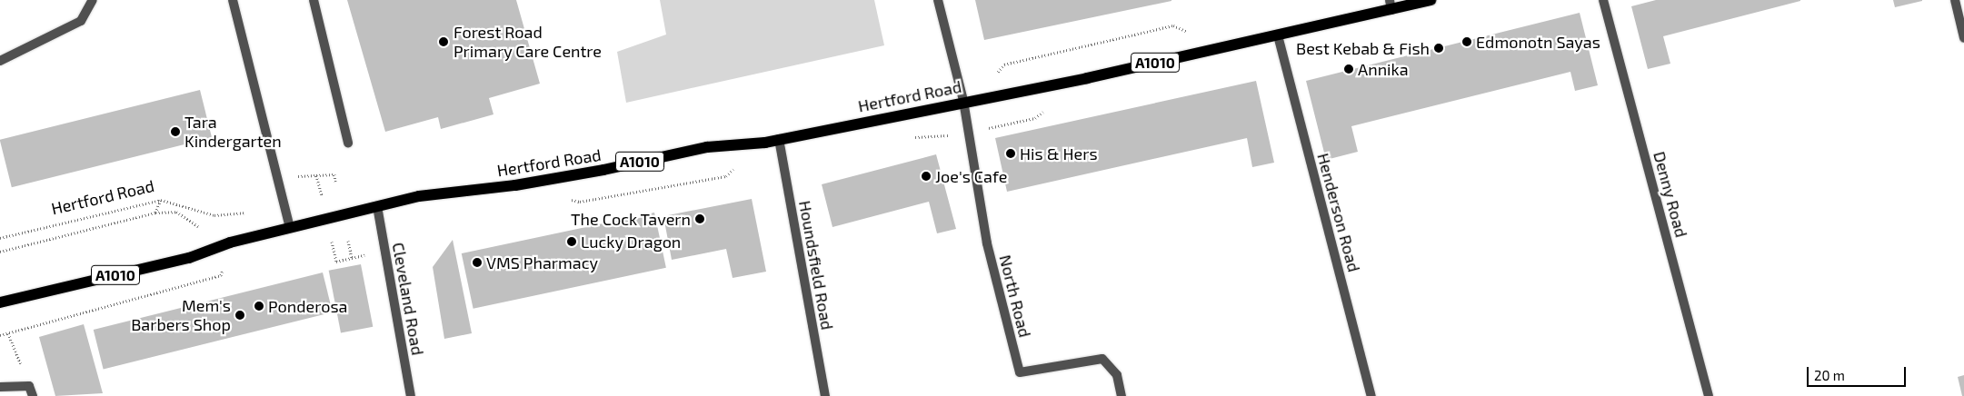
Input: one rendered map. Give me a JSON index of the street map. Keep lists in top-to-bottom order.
{
  "streets": {
    "main road": ["A1010", "Hertford Road"],
    "street": [
      "Denny Road",
      "Henderson Road",
      "Houndsfield Road",
      "North Road",
      "Cleveland Road"
    ]
  },
  "crossings": [
    ["Hertford Road", "Henderson Road"],
    ["Hertford Road", "Houndsfield Road"],
    ["Hertford Road", "North Road"],
    ["Hertford Road", "Cleveland Road"]
  ],
  "places": [
    "Forest Road Primary Care Centre",
    "Edmonotn Sayas",
    "Best Kebab & Fish",
    "Annika",
    "Tara Kindergarten",
    "His & Hers",
    "Joe's Cafe",
    "The Cock Tavern",
    "Lucky Dragon",
    "VMS Pharmacy",
    "Ponderosa",
    "Mem's Barbers Shop"
  ],
  "scale_bar": "20 m"
}
